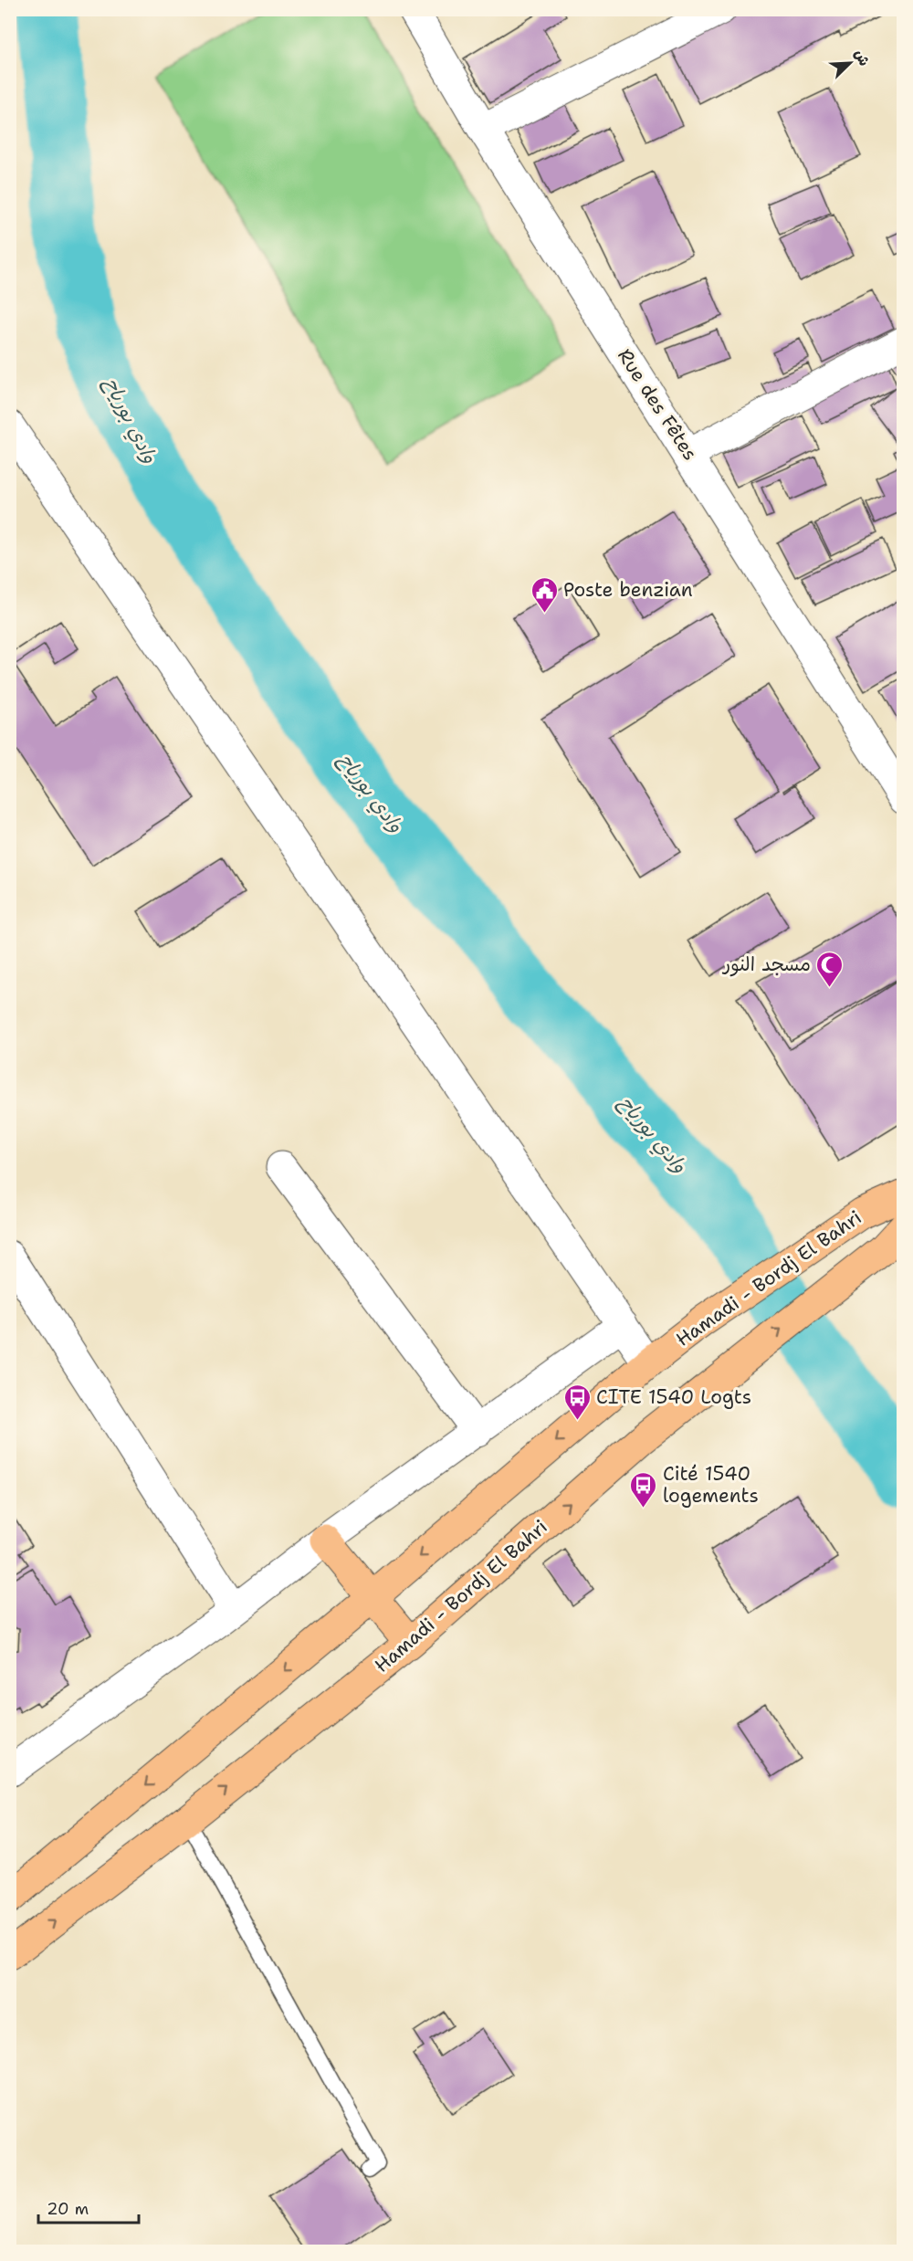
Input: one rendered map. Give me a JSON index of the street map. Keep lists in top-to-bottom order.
{
  "streets": {
    "highway": ["Hamadi - Bordj El Bahri"],
    "street": ["Rue des Fêtes"]
  },
  "water": ["وادي بورياح"],
  "places": {
    "public building": ["Poste benzian"],
    "mosque": ["مسجد النور"],
    "bus stop": ["CITE 1540 Logts", "Cité 1540 logements"]
  },
  "scale_bar": "20 m",
  "north": "top right"
}
